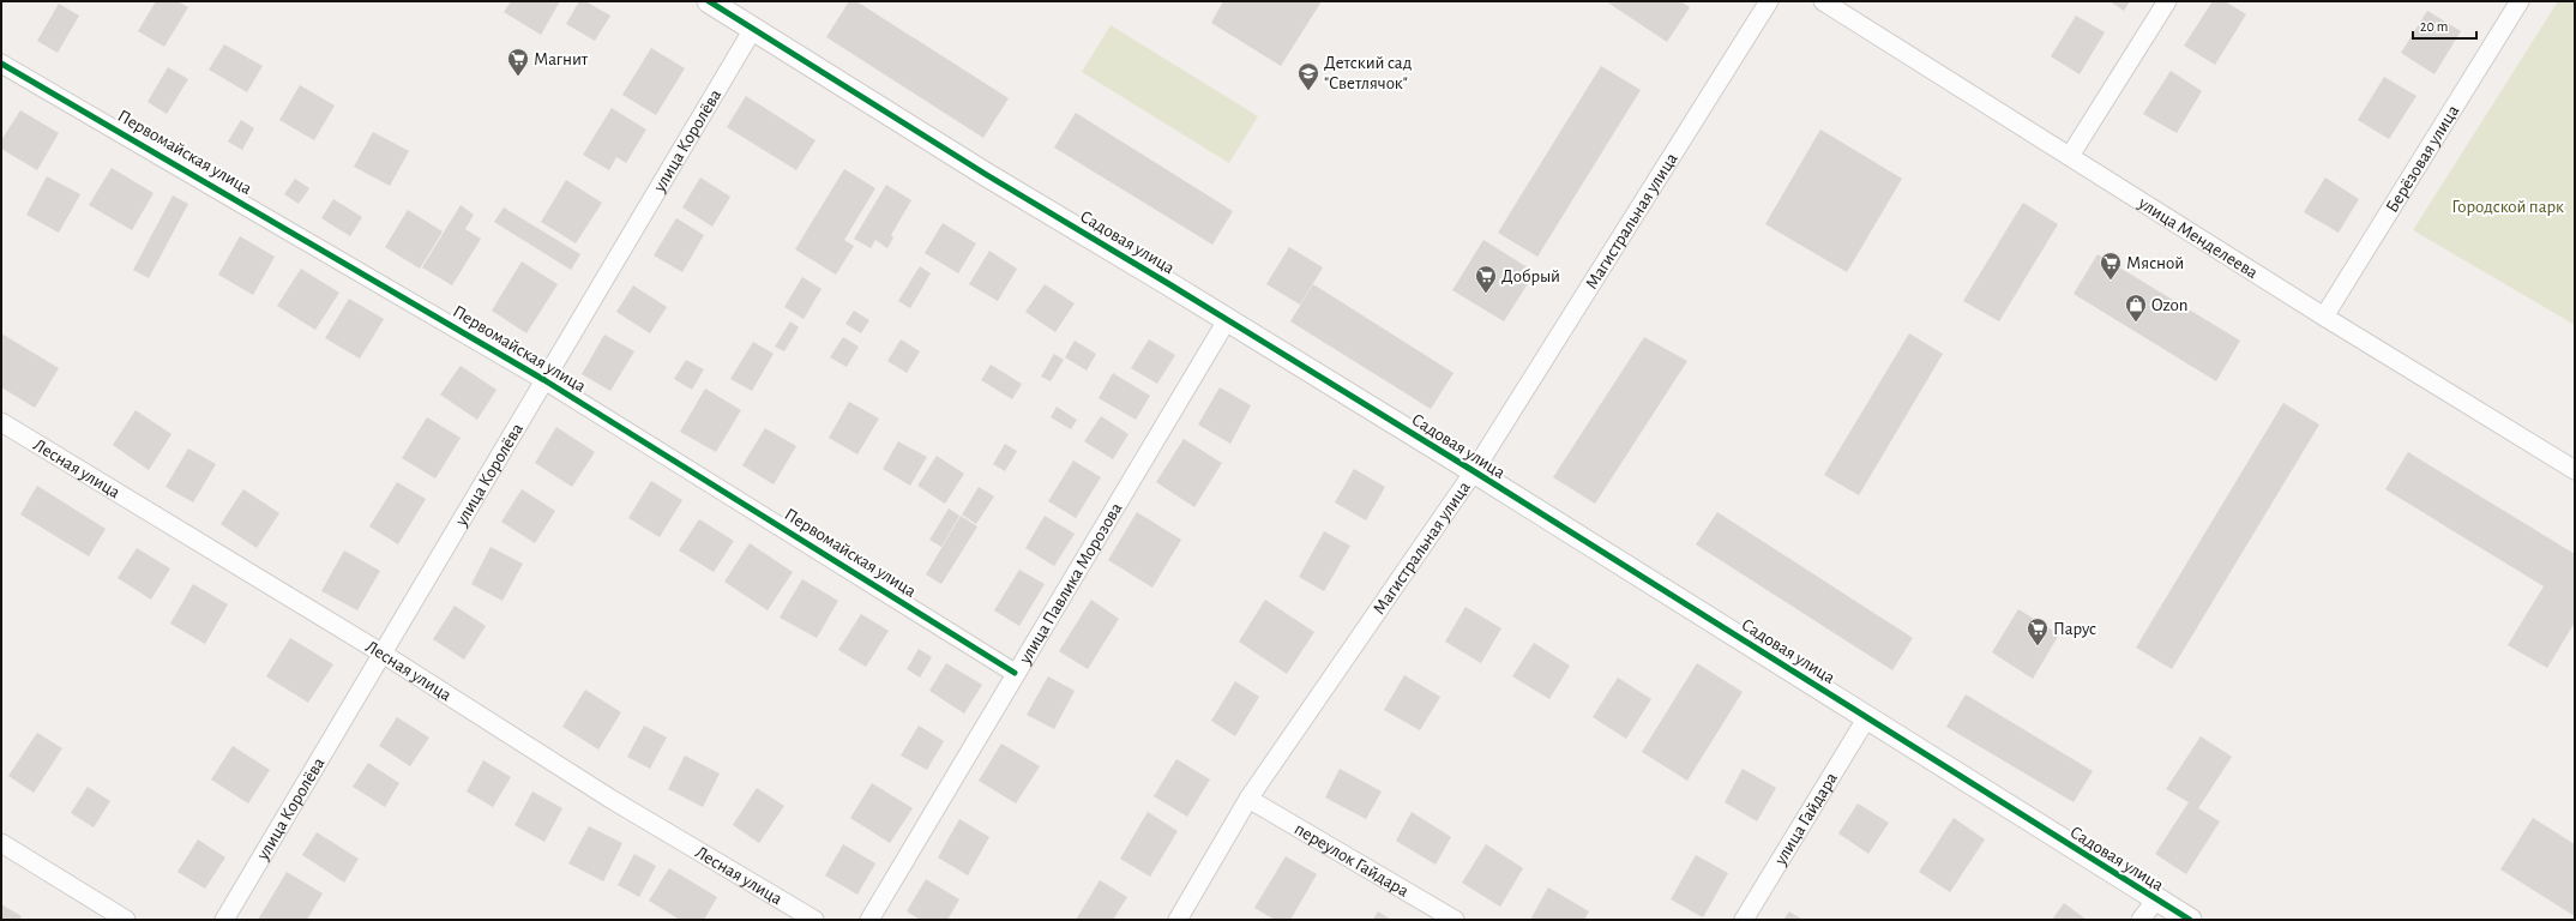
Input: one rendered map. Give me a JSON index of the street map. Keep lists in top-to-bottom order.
{
  "streets": {
    "street": [
      "улица Королёва",
      "Первомайская улица",
      "Берёзовая улица",
      "Магистральная улица",
      "улица Менделеева",
      "Садовая улица",
      "Лесная улица",
      "улица Павлика Морозова",
      "улица Гайдара",
      "переулок Гайдара"
    ]
  },
  "crossings": [
    ["улица Королёва", "Первомайская улица"],
    ["улица Королёва", "Садовая улица"],
    ["улица Королёва", "Лесная улица"],
    ["Первомайская улица", "улица Павлика Морозова"],
    ["Берёзовая улица", "улица Менделеева"],
    ["Магистральная улица", "Садовая улица"],
    ["Магистральная улица", "переулок Гайдара"],
    ["Садовая улица", "улица Павлика Морозова"],
    ["Садовая улица", "улица Гайдара"]
  ],
  "parks": ["Городской парк"],
  "places": {
    "supermarket": [
      "Магнит",
      "Мясной",
      "Добрый",
      "Парус"
    ],
    "school or university": ["Детский сад \"Светлячок\""],
    "shop": ["Ozon"]
  },
  "scale_bar": "20 m"
}
